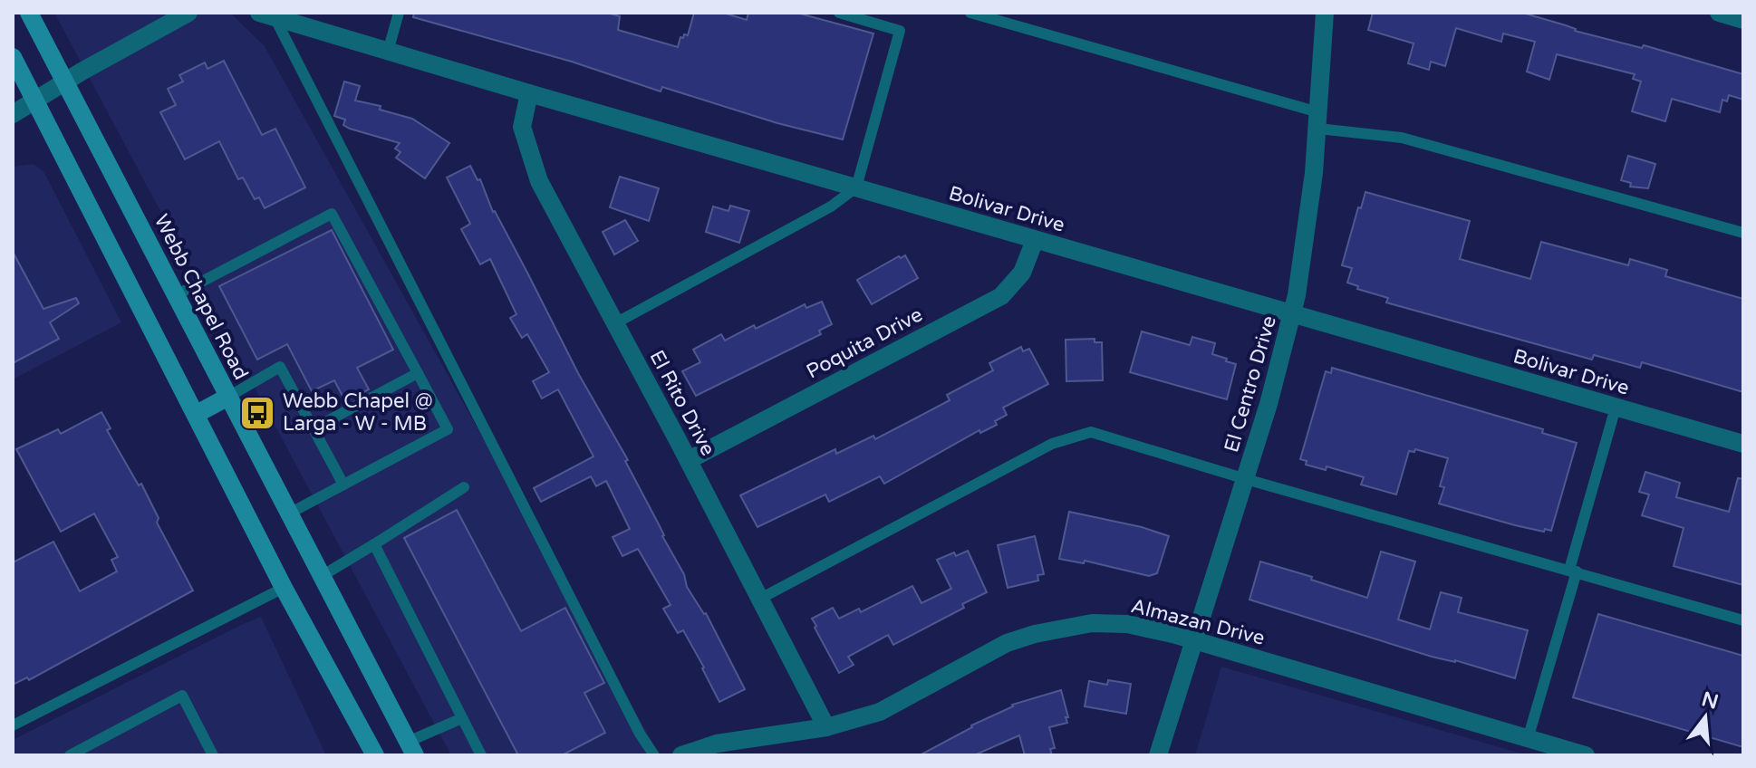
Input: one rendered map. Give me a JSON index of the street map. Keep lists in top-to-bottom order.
{
  "streets": {
    "main road": ["Webb Chapel Road"],
    "street": [
      "Bolivar Drive",
      "Poquita Drive",
      "El Centro Drive",
      "El Rito Drive",
      "Almazan Drive"
    ]
  },
  "crossings": [
    ["Bolivar Drive", "Poquita Drive"],
    ["Bolivar Drive", "El Centro Drive"],
    ["Bolivar Drive", "El Rito Drive"],
    ["Poquita Drive", "El Rito Drive"],
    ["El Centro Drive", "Almazan Drive"],
    ["El Rito Drive", "Almazan Drive"]
  ],
  "places": {
    "bus stop": ["Webb Chapel @ Larga - W - MB"]
  },
  "north": "top"
}
